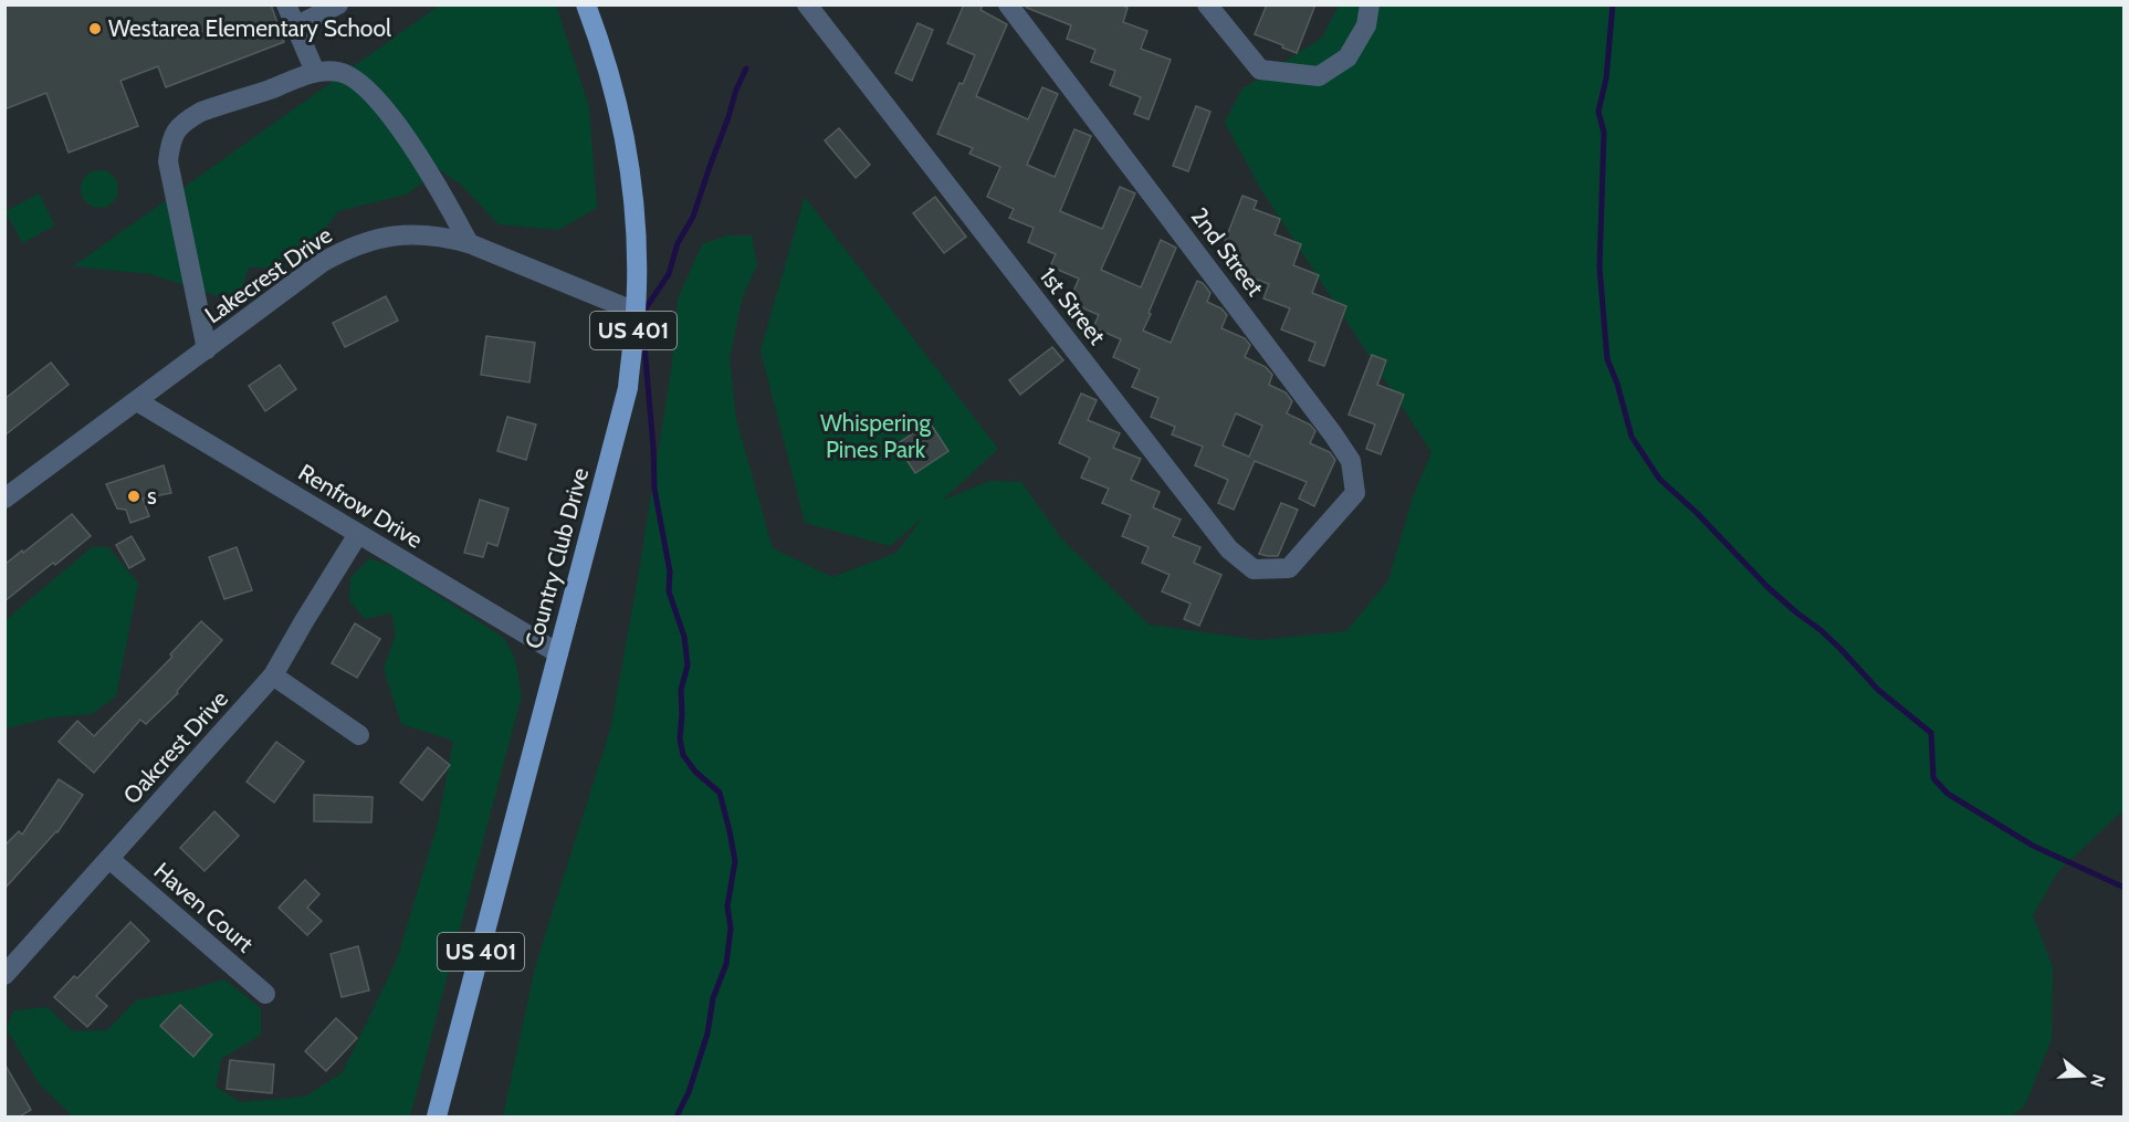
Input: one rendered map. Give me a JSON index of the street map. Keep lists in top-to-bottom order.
{
  "streets": {
    "main road": ["US 401", "Country Club Drive"],
    "street": [
      "2nd Street",
      "Lakecrest Drive",
      "1st Street",
      "Renfrow Drive",
      "Oakcrest Drive",
      "Haven Court"
    ]
  },
  "crossings": [
    ["2nd Street", "1st Street"],
    ["Lakecrest Drive", "Renfrow Drive"],
    ["Lakecrest Drive", "Country Club Drive"],
    ["Renfrow Drive", "Country Club Drive"],
    ["Renfrow Drive", "Oakcrest Drive"],
    ["Oakcrest Drive", "Haven Court"]
  ],
  "parks": ["Whispering Pines Park"],
  "places": ["Westarea Elementary School", "s"],
  "north": "right"
}
